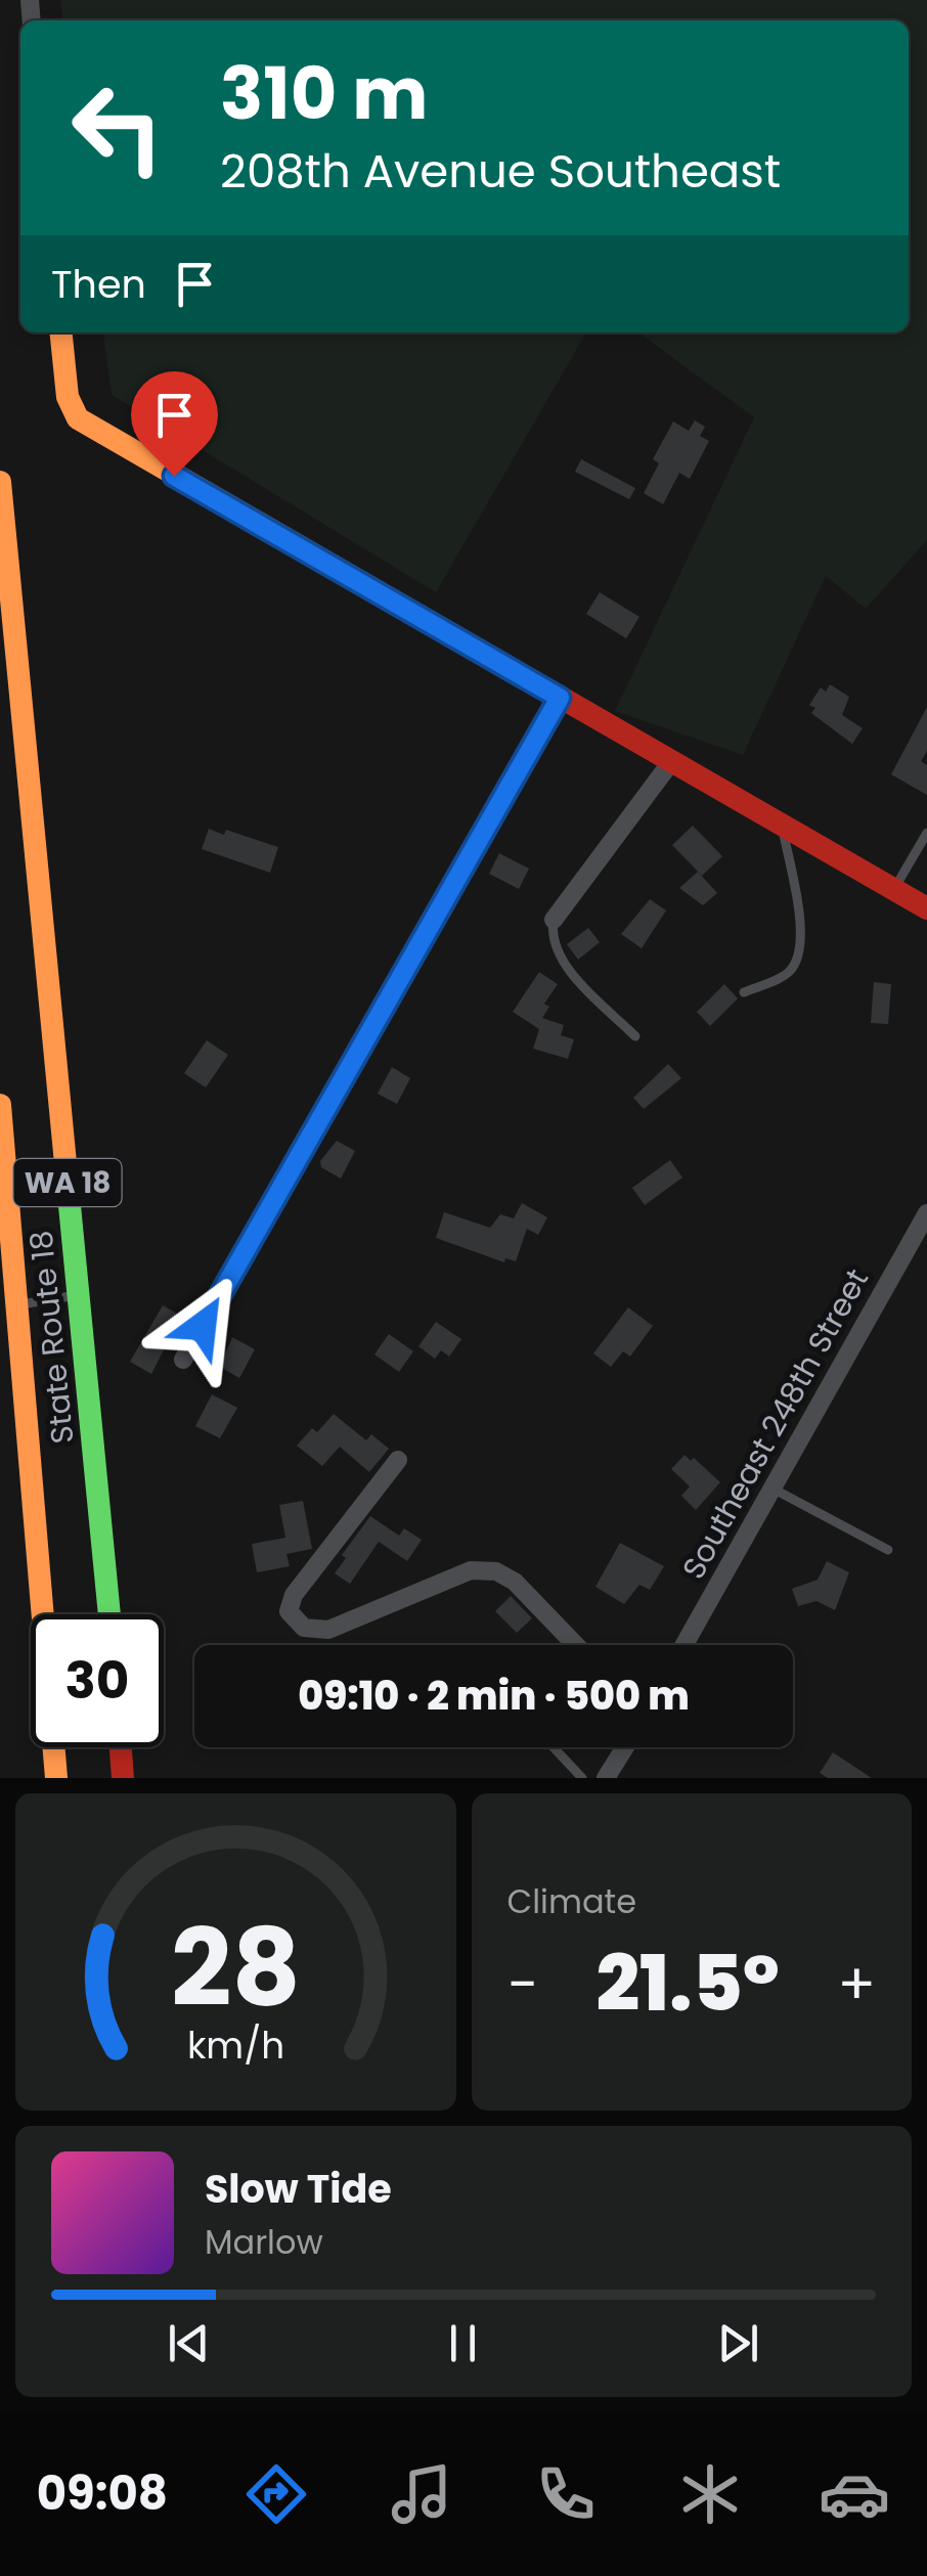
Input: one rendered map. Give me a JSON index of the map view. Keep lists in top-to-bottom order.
{
  "streets": {
    "main road": ["WA 18", "State Route 18"],
    "street": ["Southeast 248th Street"]
  },
  "page": {
    "turn": ["310 m", "208th Avenue Southeast"],
    "then": "Then",
    "limit": "30",
    "trip": "09:10 · 2 min · 500 m",
    "tile": "Climate",
    "heat": ["−", "21.5°", "+"],
    "song": ["Slow Tide", "Marlow"],
    "tabs": "09:08",
    "gauge": ["28", "km/h"]
  }
}
